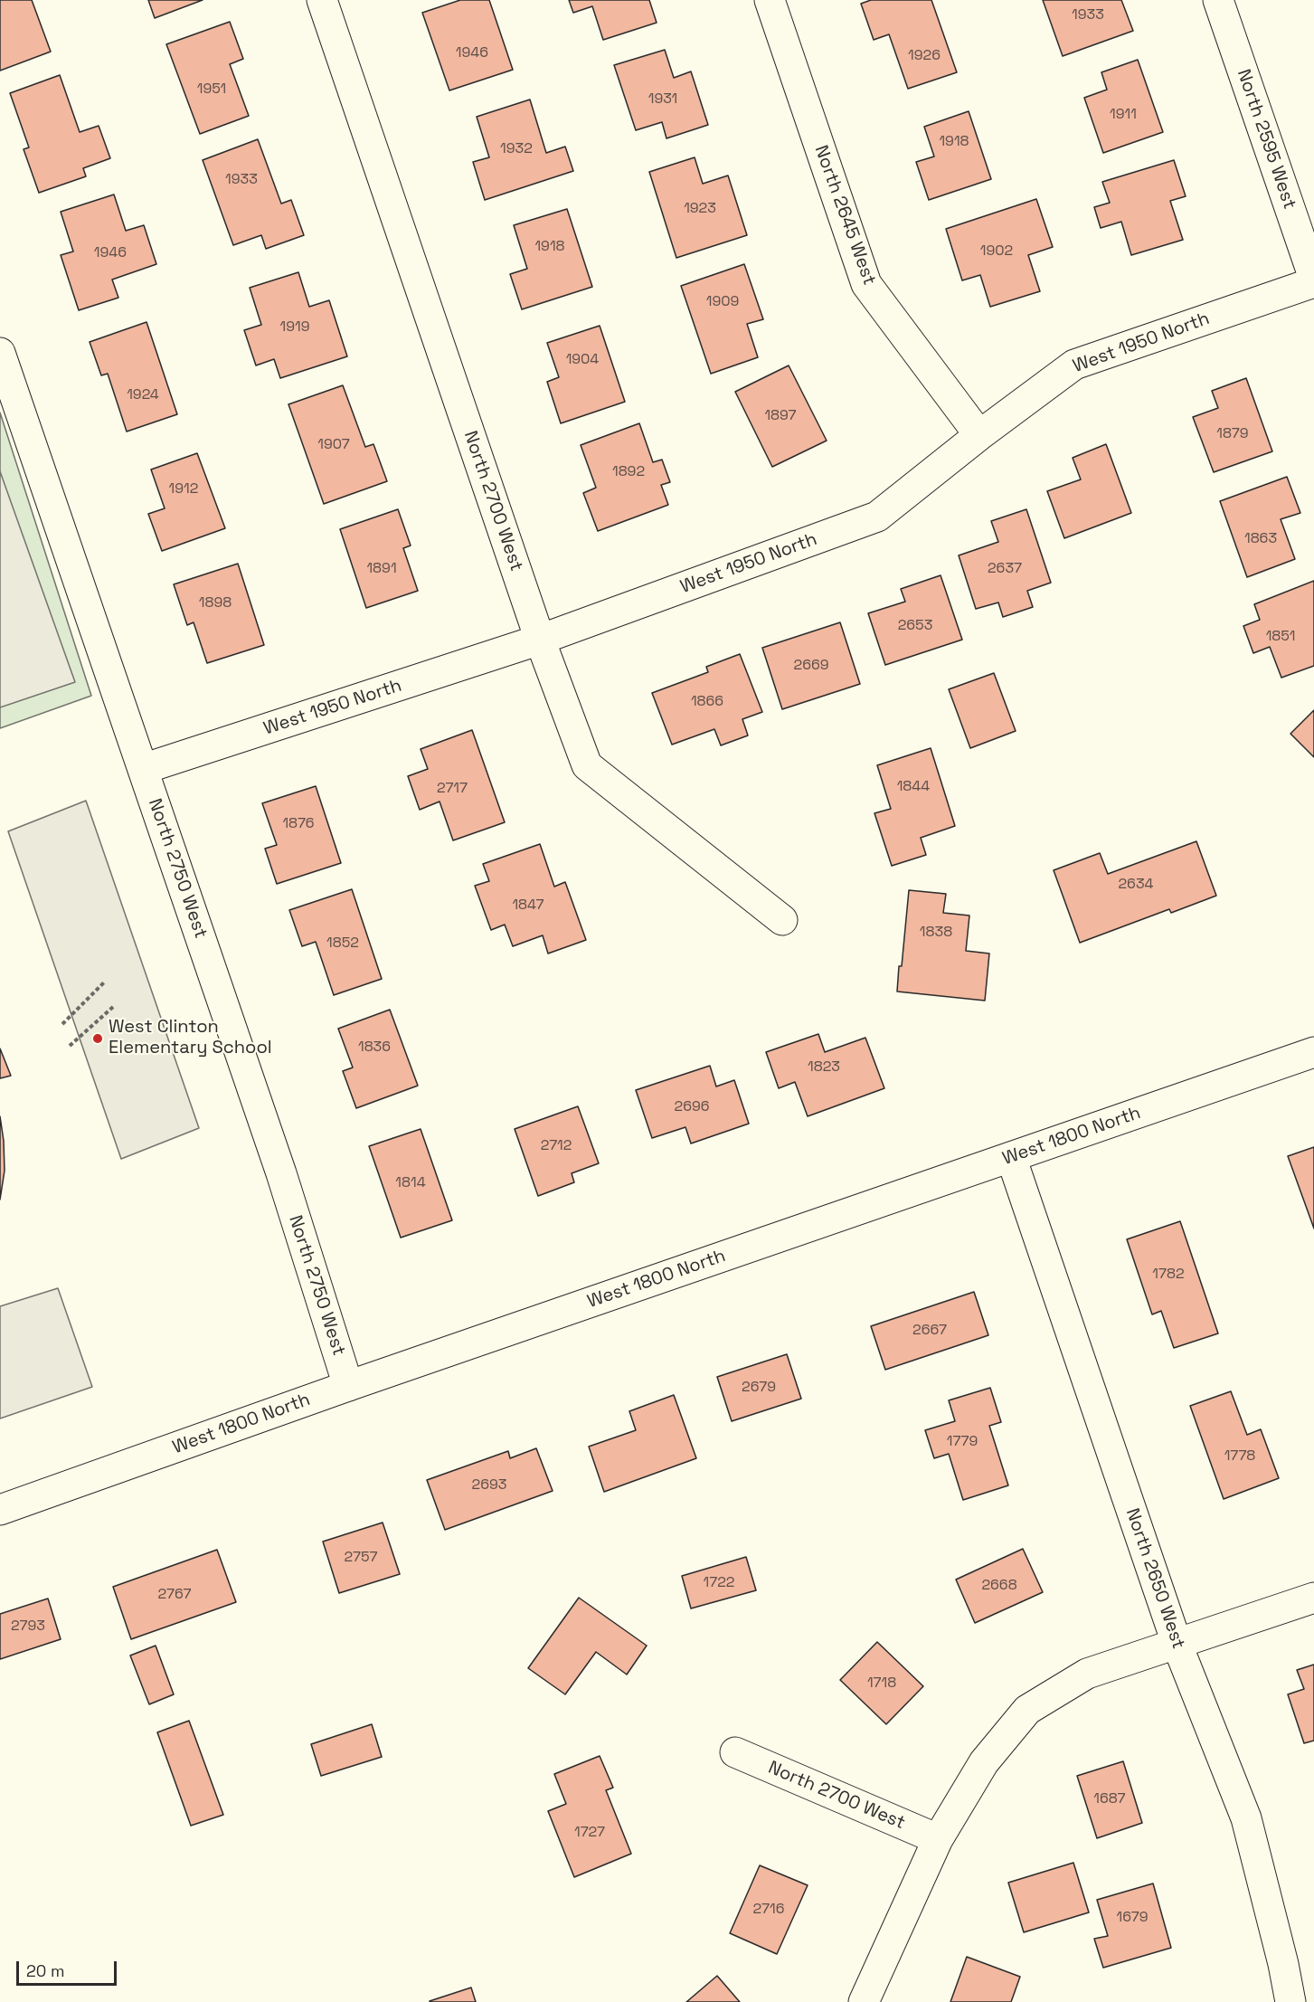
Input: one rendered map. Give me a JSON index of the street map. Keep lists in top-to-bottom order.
{
  "streets": {
    "street": [
      "North 2595 West",
      "North 2645 West",
      "West 1950 North",
      "North 2700 West",
      "North 2750 West",
      "West 1800 North",
      "North 2650 West"
    ]
  },
  "crossings": [
    ["North 2595 West", "West 1950 North"],
    ["North 2645 West", "West 1950 North"],
    ["West 1950 North", "North 2700 West"],
    ["West 1950 North", "North 2750 West"],
    ["North 2750 West", "West 1800 North"],
    ["West 1800 North", "North 2650 West"]
  ],
  "places": ["West Clinton Elementary School"],
  "house_numbers": [
    "1933",
    "1946",
    "1926",
    "1951",
    "1931",
    "1911",
    "1918",
    "1932",
    "1933",
    "1923",
    "1918",
    "1902",
    "1946",
    "1909",
    "1919",
    "1904",
    "1924",
    "1897",
    "1879",
    "1907",
    "1892",
    "1912",
    "1863",
    "1891",
    "2637",
    "1898",
    "2653",
    "1851",
    "2669",
    "1866",
    "1844",
    "2717",
    "1876",
    "2634",
    "1847",
    "1838",
    "1852",
    "1836",
    "1823",
    "2696",
    "2712",
    "1814",
    "1782",
    "2667",
    "2679",
    "1779",
    "1778",
    "2693",
    "2757",
    "1722",
    "2668",
    "2767",
    "2793",
    "1718",
    "1687",
    "1727",
    "2716",
    "1679"
  ],
  "scale_bar": "20 m"
}
